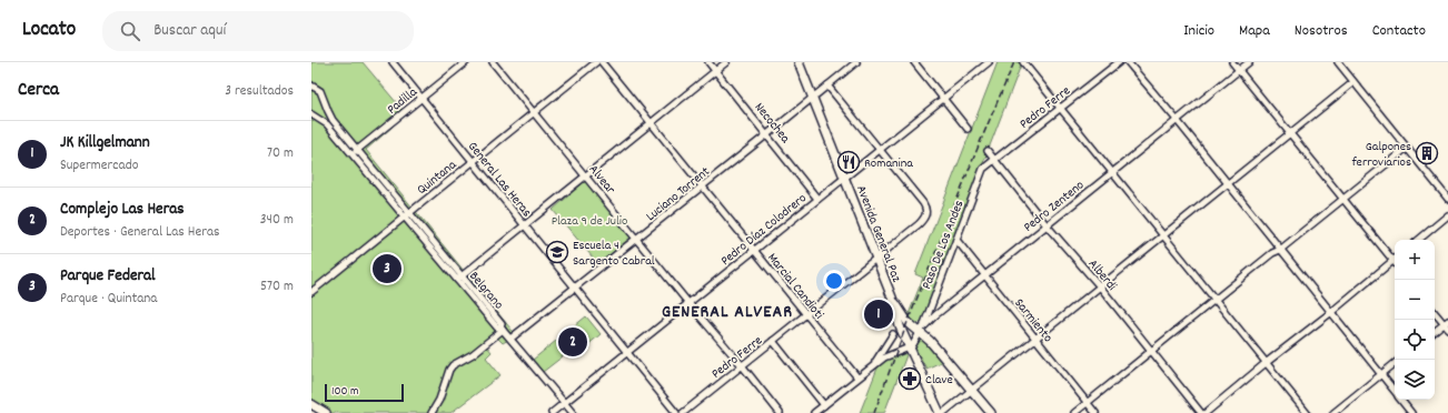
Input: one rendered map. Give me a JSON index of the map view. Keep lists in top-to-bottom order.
{
  "streets": {
    "main road": ["Avenida General Paz"],
    "street": [
      "Padilla",
      "Pedro Ferre",
      "Necochea",
      "Quintana",
      "General Las Heras",
      "Alvear",
      "Luciano Torrent",
      "Pedro Zenteno",
      "Pedro Díaz Colodrero",
      "Paso De Los Andes",
      "Alberdi",
      "Marcial Candioti",
      "Belgrano",
      "Sarmiento"
    ]
  },
  "crossings": [
    ["Padilla", "General Las Heras"],
    ["Padilla", "Belgrano"],
    ["Pedro Ferre", "Alvear"],
    ["Pedro Ferre", "Pedro Díaz Colodrero"],
    ["Pedro Ferre", "Avenida General Paz"],
    ["Pedro Ferre", "Paso De Los Andes"],
    ["Pedro Ferre", "Alberdi"],
    ["Pedro Ferre", "Marcial Candioti"],
    ["Necochea", "Luciano Torrent"],
    ["Necochea", "Pedro Díaz Colodrero"],
    ["Quintana", "General Las Heras"],
    ["Quintana", "Alvear"],
    ["Quintana", "Belgrano"],
    ["General Las Heras", "Luciano Torrent"],
    ["General Las Heras", "Pedro Díaz Colodrero"],
    ["Alvear", "Luciano Torrent"],
    ["Alvear", "Pedro Díaz Colodrero"],
    ["Luciano Torrent", "Avenida General Paz"],
    ["Luciano Torrent", "Marcial Candioti"],
    ["Luciano Torrent", "Belgrano"],
    ["Pedro Zenteno", "Avenida General Paz"],
    ["Pedro Zenteno", "Paso De Los Andes"],
    ["Pedro Zenteno", "Alberdi"],
    ["Pedro Zenteno", "Sarmiento"],
    ["Pedro Díaz Colodrero", "Avenida General Paz"],
    ["Pedro Díaz Colodrero", "Marcial Candioti"],
    ["Pedro Díaz Colodrero", "Belgrano"],
    ["Paso De Los Andes", "Sarmiento"]
  ],
  "districts": ["GENERAL ALVEAR"],
  "parks": ["Plaza 9 de Julio"],
  "places": {
    "building": ["Galpones ferroviarios"],
    "restaurant": ["Romanina"],
    "school or university": ["Escuela 4 Sargento Cabral"],
    "pharmacy": ["Clave"]
  },
  "scale_bar": "100 m",
  "page": {
    "header": "Locato",
    "search": "Buscar aquí",
    "nav": [
      "Inicio",
      "Mapa",
      "Nosotros",
      "Contacto"
    ],
    "heading": ["Cerca", "3 resultados"],
    "list": [
      {
        "mark": "1",
        "name": "JK Killgelmann",
        "note": "Supermercado",
        "value": "70 m"
      },
      {
        "mark": "2",
        "name": "Complejo Las Heras",
        "note": "Deportes · General Las Heras",
        "value": "340 m"
      },
      {
        "mark": "3",
        "name": "Parque Federal",
        "note": "Parque · Quintana",
        "value": "570 m"
      }
    ],
    "map_buttons": ["+", "−"],
    "pins": ["3", "1", "2"],
    "scale": "100 m"
  }
}
